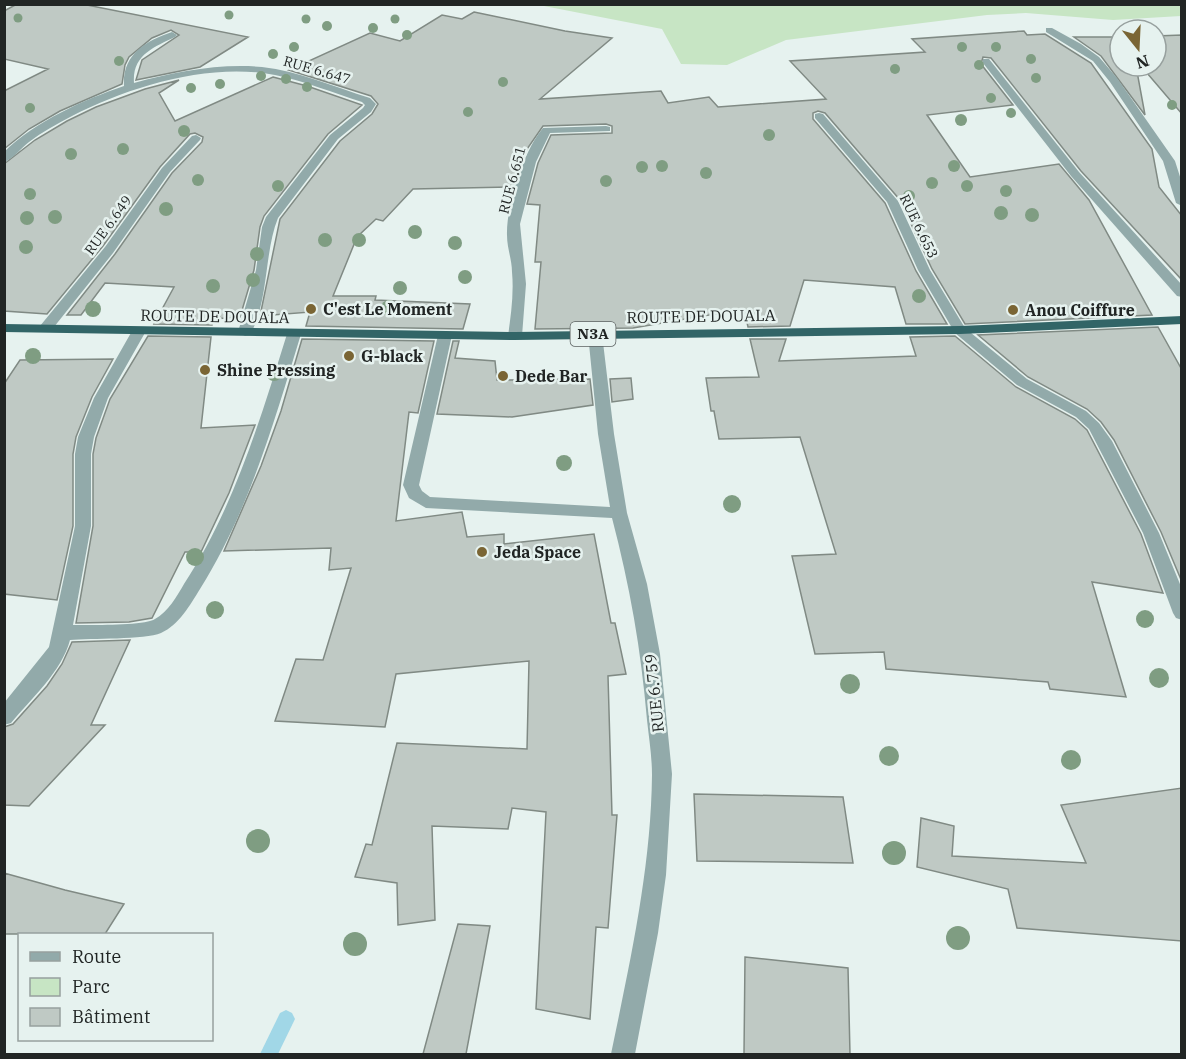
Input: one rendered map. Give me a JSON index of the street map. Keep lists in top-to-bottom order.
{
  "streets": {
    "highway": ["ROUTE DE DOUALA", "N3A"],
    "street": [
      "RUE 6.647",
      "RUE 6.651",
      "RUE 6.649",
      "RUE 6.653",
      "RUE 6.759"
    ]
  },
  "crossings": [
    ["RUE 6.647", "ROUTE DE DOUALA"],
    ["RUE 6.651", "ROUTE DE DOUALA"],
    ["RUE 6.649", "ROUTE DE DOUALA"],
    ["RUE 6.653", "ROUTE DE DOUALA"],
    ["ROUTE DE DOUALA", "RUE 6.759"]
  ],
  "places": [
    "C'est Le Moment",
    "Anou Coiffure",
    "G-black",
    "Shine Pressing",
    "Dede Bar",
    "Jeda Space"
  ],
  "legend": ["Route", "Parc", "Bâtiment"],
  "north": "bottom"
}
